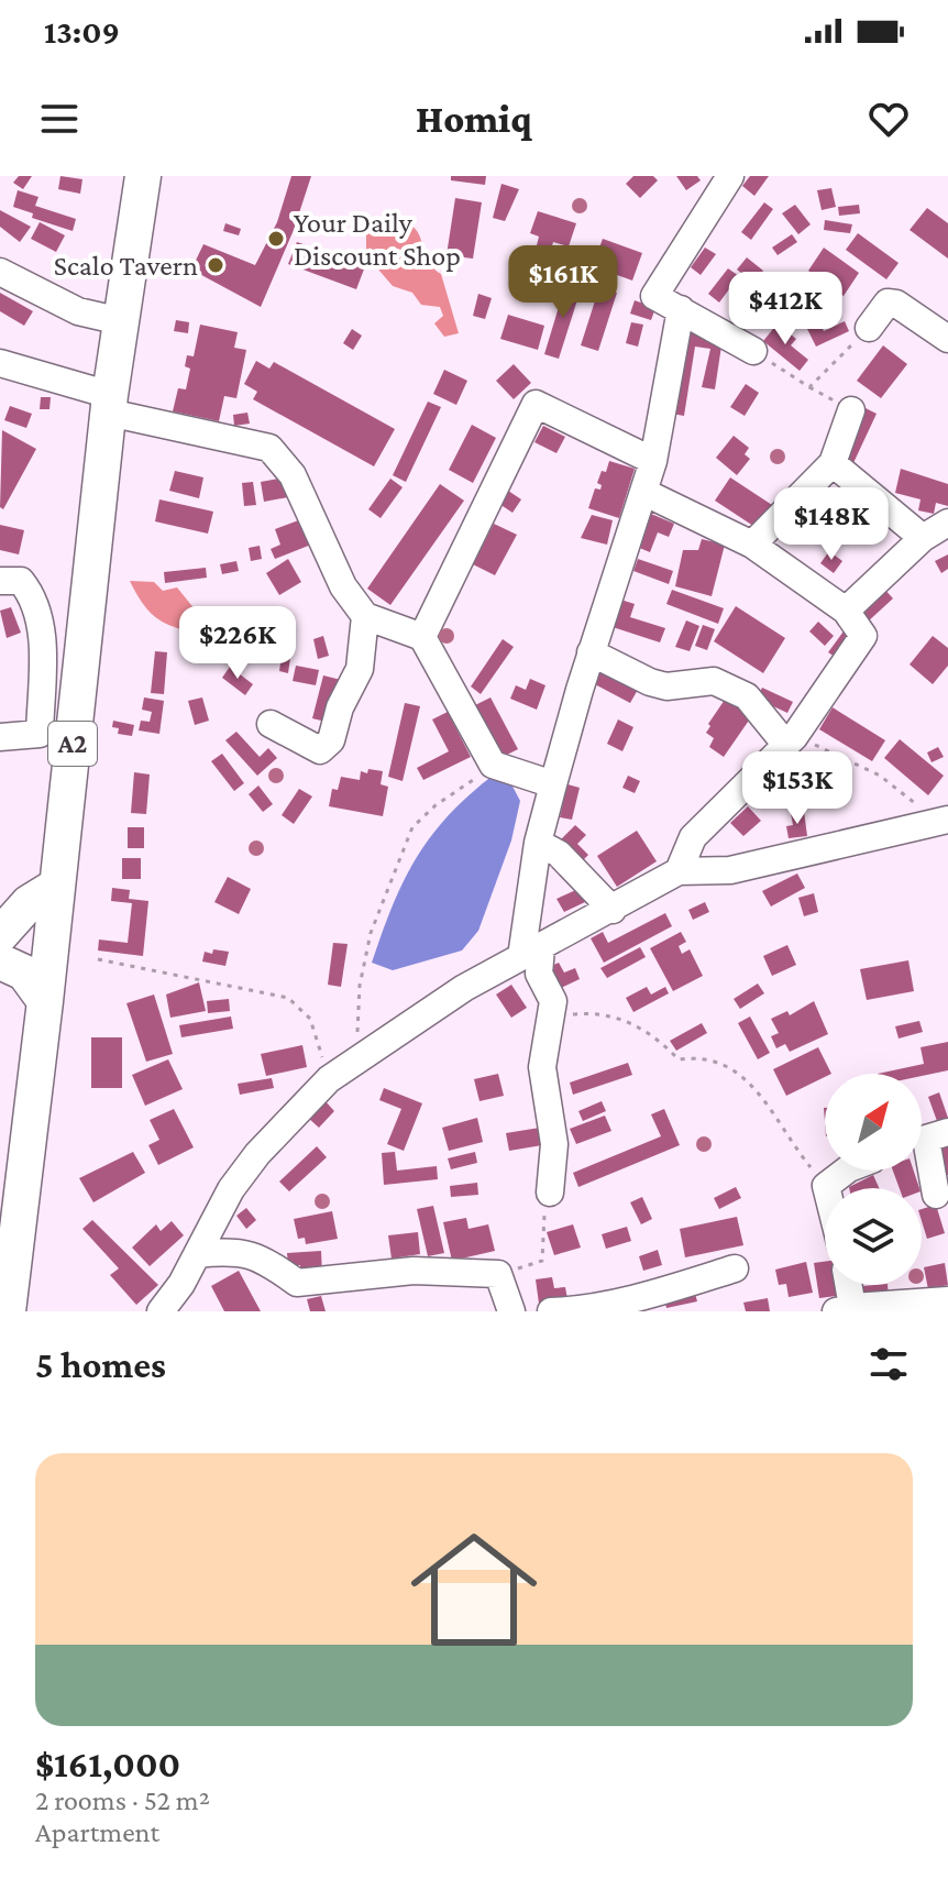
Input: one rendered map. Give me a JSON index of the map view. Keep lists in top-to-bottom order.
{
  "streets": {
    "main road": ["A2"]
  },
  "places": ["Your Daily Discount Shop", "Scalo Tavern"],
  "north": "top right",
  "page": {
    "status": "13:09",
    "header": "Homiq",
    "price": [
      "$161K",
      "$412K",
      "$148K",
      "$226K",
      "$153K"
    ],
    "heading": "5 homes",
    "list": [
      {
        "name": "$161,000",
        "note": "2 rooms · 52 m² · Apartment"
      }
    ]
  }
}
